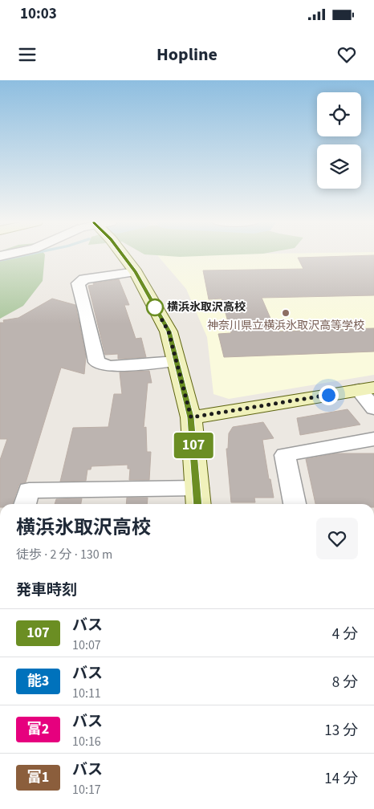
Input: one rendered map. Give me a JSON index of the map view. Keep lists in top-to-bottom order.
{
  "places": ["横浜氷取沢高校", "神奈川県立横浜氷取沢高等学校"],
  "lines": ["bus line 107"],
  "page": {
    "status": "10:03",
    "header": "Hopline",
    "on_map": "107",
    "heading": [
      ["横浜氷取沢高校", "徒歩 · 2 分 · 130 m"],
      "発車時刻"
    ],
    "list": [
      {
        "mark": "107",
        "name": "バス",
        "note": "10:07",
        "value": "4 分"
      },
      {
        "mark": "能3",
        "name": "バス",
        "note": "10:11",
        "value": "8 分"
      },
      {
        "mark": "富2",
        "name": "バス",
        "note": "10:16",
        "value": "13 分"
      },
      {
        "mark": "富1",
        "name": "バス",
        "note": "10:17",
        "value": "14 分"
      }
    ]
  }
}
